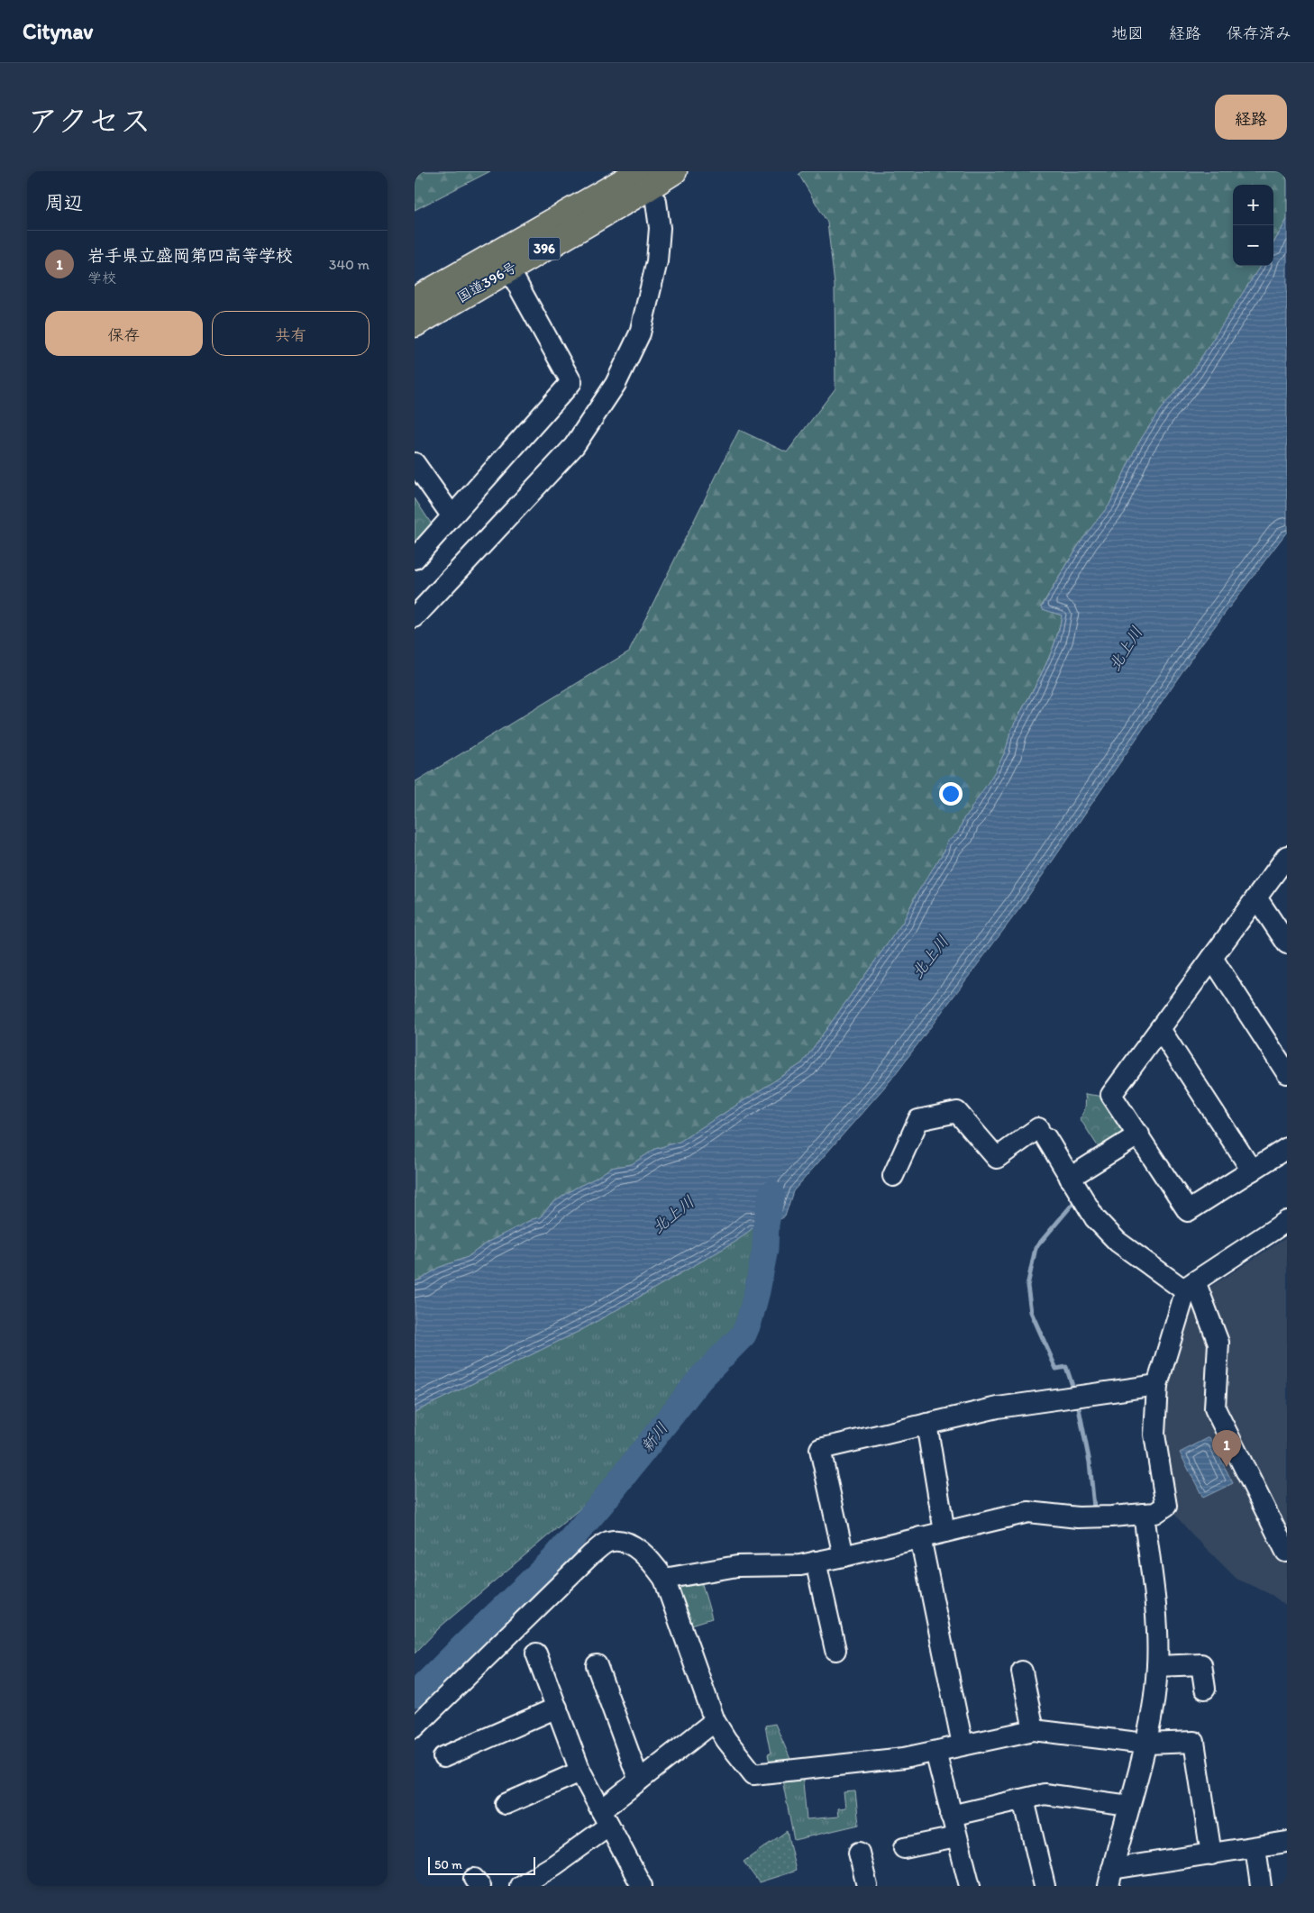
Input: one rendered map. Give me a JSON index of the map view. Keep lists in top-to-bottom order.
{
  "streets": {
    "highway": ["396", "国道396号"]
  },
  "water": ["北上川", "新川"],
  "scale_bar": "50 m",
  "page": {
    "header": "Citynav",
    "nav": ["地図", "経路", "保存済み"],
    "title": "アクセス",
    "buttons": [
      "経路",
      ["保存", "共有"]
    ],
    "heading": "周辺",
    "map_buttons": ["+", "−"],
    "list": [
      {
        "mark": "1",
        "name": "岩手県立盛岡第四高等学校",
        "note": "学校",
        "value": "340 m"
      }
    ],
    "pins": "1",
    "scale": "50 m"
  }
}
